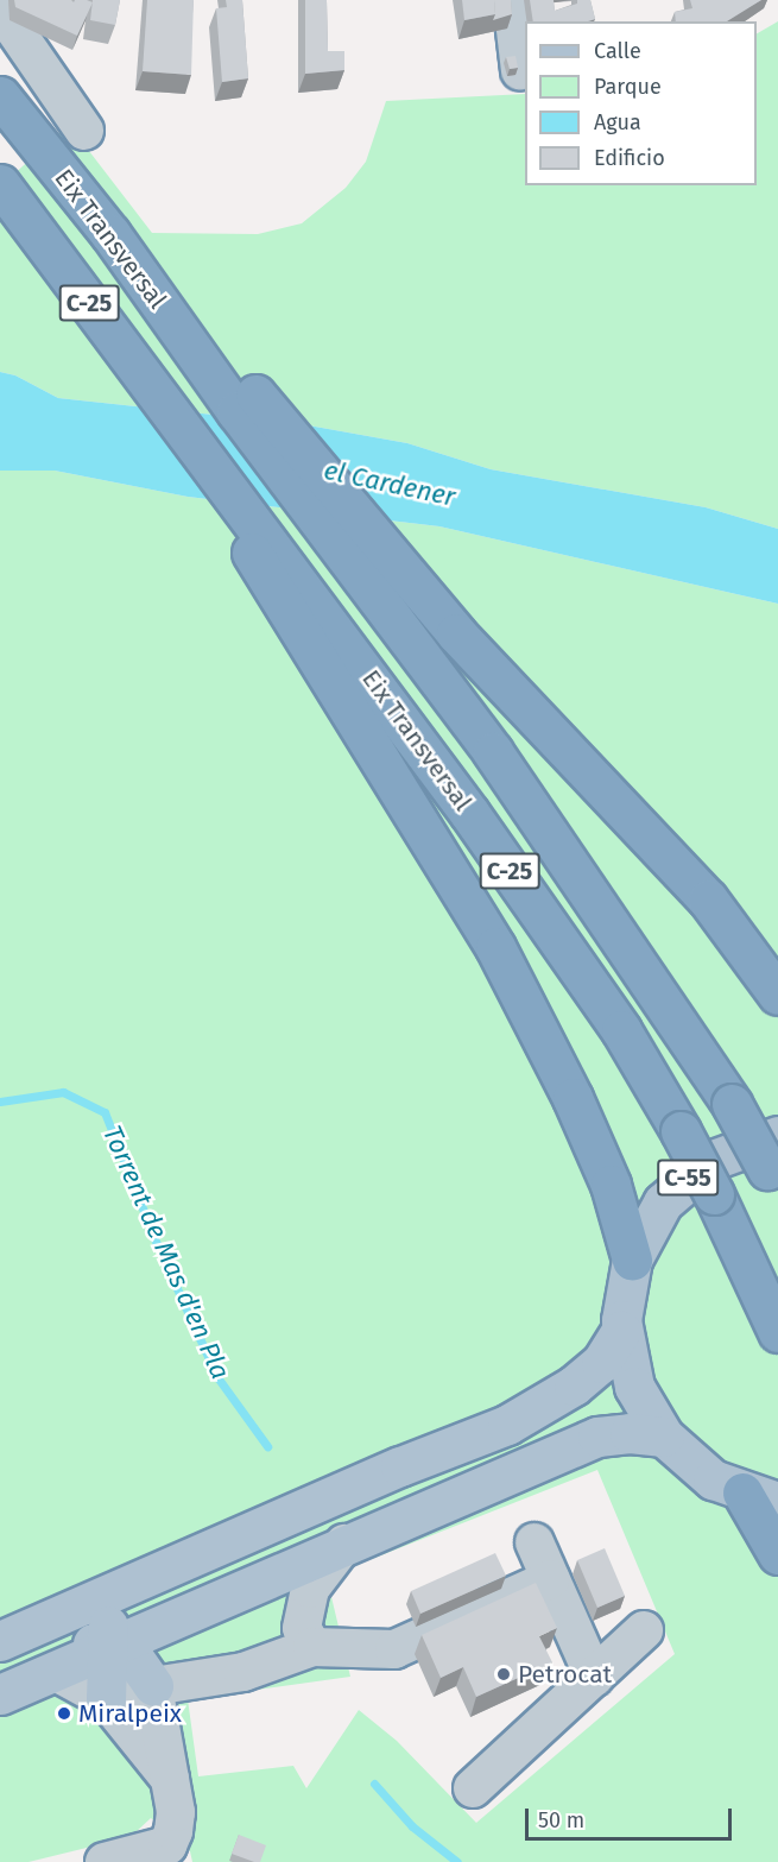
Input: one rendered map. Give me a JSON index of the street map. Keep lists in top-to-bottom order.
{
  "streets": {
    "highway": ["Eix Transversal", "C-25"],
    "main road": ["C-55"]
  },
  "crossings": [
    ["Eix Transversal", "C-25"],
    ["Eix Transversal", "C-55"]
  ],
  "water": ["el Cardener", "Torrent de Mas d'en Pla"],
  "places": ["Petrocat", "Miralpeix"],
  "legend": [
    "Calle",
    "Parque",
    "Agua",
    "Edificio"
  ],
  "scale_bar": "50 m"
}
